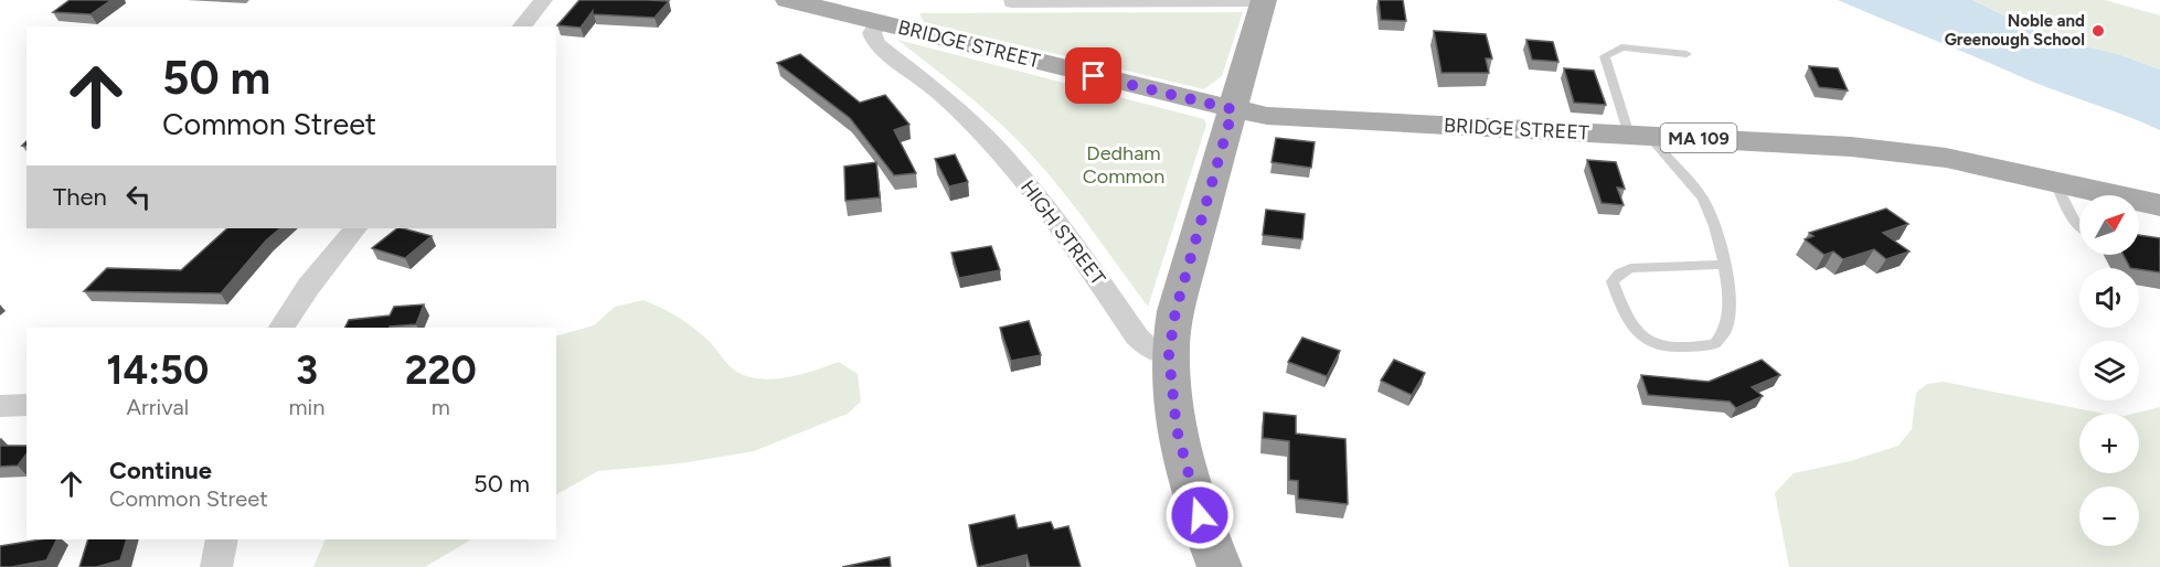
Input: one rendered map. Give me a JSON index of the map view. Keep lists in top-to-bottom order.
{
  "streets": {
    "main road": ["BRIDGE STREET", "MA 109"],
    "street": ["HIGH STREET"]
  },
  "crossings": [
    ["BRIDGE STREET", "MA 109"],
    ["BRIDGE STREET", "HIGH STREET"],
    ["MA 109", "HIGH STREET"]
  ],
  "parks": ["Dedham Common"],
  "places": ["Noble and Greenough School"],
  "north": "top right",
  "page": {
    "turn": ["50 m", "Common Street"],
    "then": "Then",
    "map_buttons": ["+", "−"],
    "eta": [
      "14:50",
      "Arrival",
      "3",
      "min",
      "220",
      "m"
    ],
    "list": [
      {
        "name": "Continue",
        "note": "Common Street",
        "value": "50 m"
      }
    ]
  }
}
